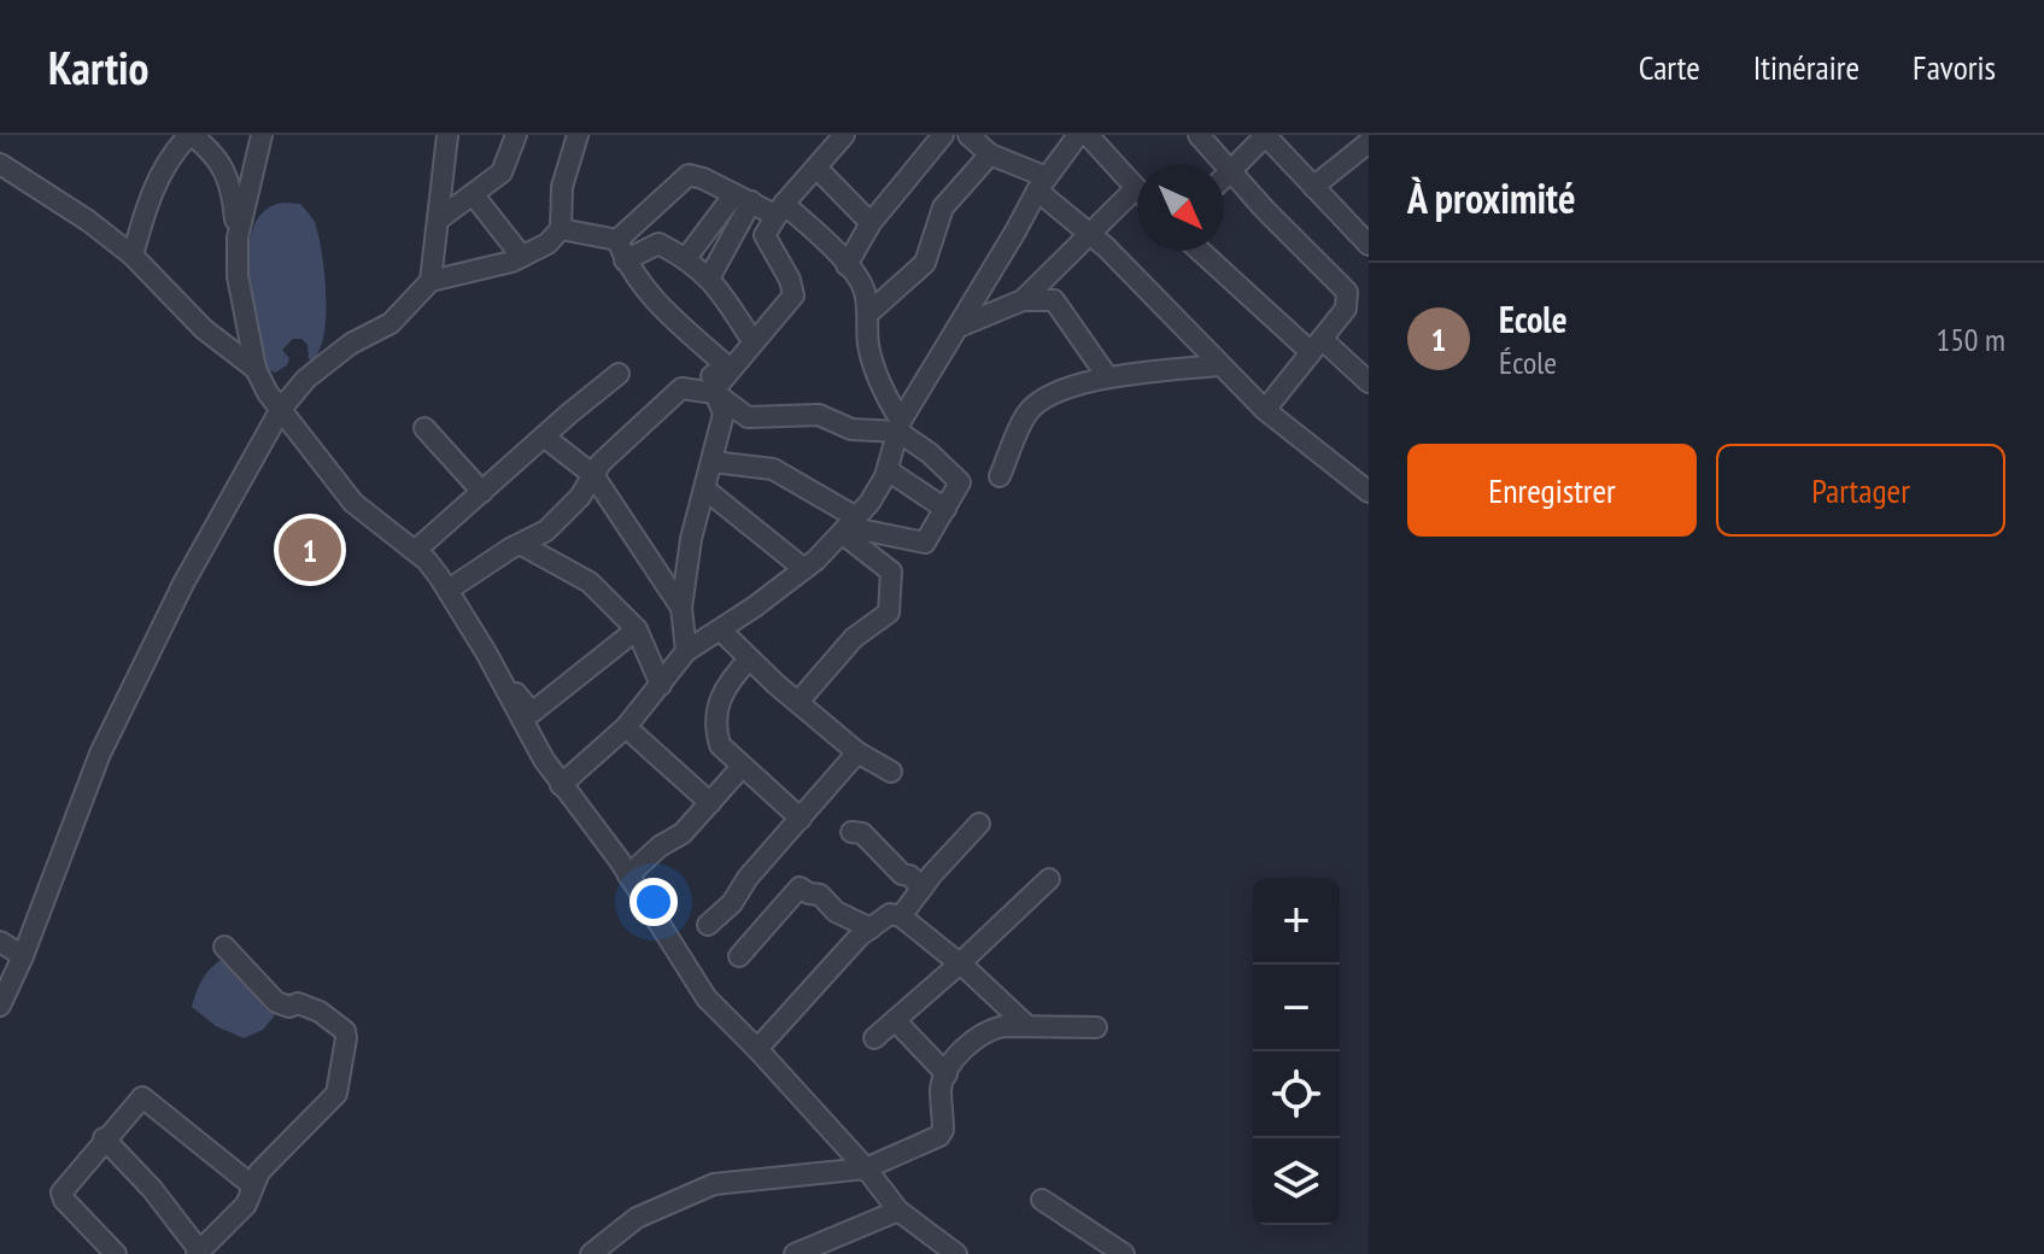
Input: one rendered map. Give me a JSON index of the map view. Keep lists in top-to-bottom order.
{
  "north": "bottom right",
  "page": {
    "header": "Kartio",
    "nav": ["Carte", "Itinéraire", "Favoris"],
    "heading": "À proximité",
    "list": [
      {
        "mark": "1",
        "name": "Ecole",
        "note": "École",
        "value": "150 m"
      }
    ],
    "buttons": ["Enregistrer", "Partager"],
    "pins": "1",
    "map_buttons": ["+", "−"]
  }
}
